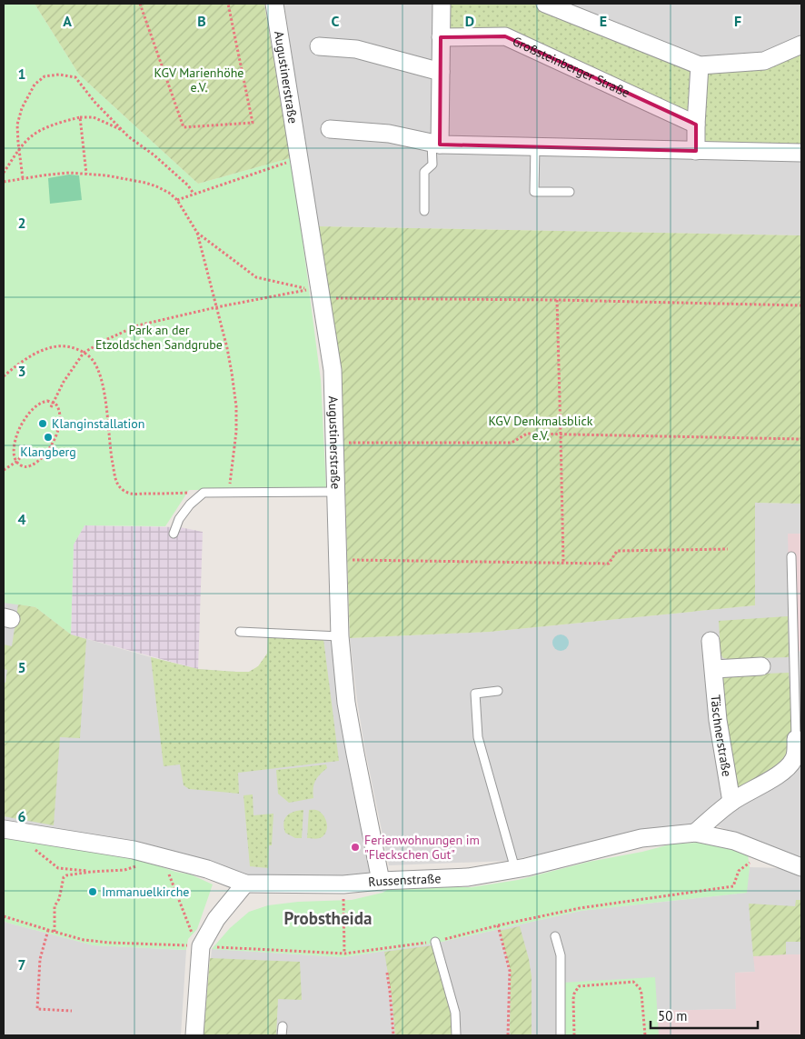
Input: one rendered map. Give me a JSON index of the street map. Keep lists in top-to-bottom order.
{
  "streets": {
    "street": [
      "Großsteinberger Straße",
      "Augustinerstraße",
      "Täschnerstraße",
      "Russenstraße"
    ]
  },
  "crossings": [
    ["Augustinerstraße", "Russenstraße"]
  ],
  "districts": ["Probstheida"],
  "parks": ["KGV Marienhöhe e.V.", "Park an der Etzoldschen Sandgrube", "KGV Denkmalsblick e.V."],
  "places": [
    "Klanginstallation",
    "Klangberg",
    "Ferienwohnungen im \"Fleckschen Gut\"",
    "Immanuelkirche"
  ],
  "scale_bar": "50 m",
  "grid": {
    "columns": [
      "A",
      "B",
      "C",
      "D",
      "E",
      "F"
    ],
    "rows": [
      "1",
      "2",
      "3",
      "4",
      "5",
      "6",
      "7"
    ]
  }
}
